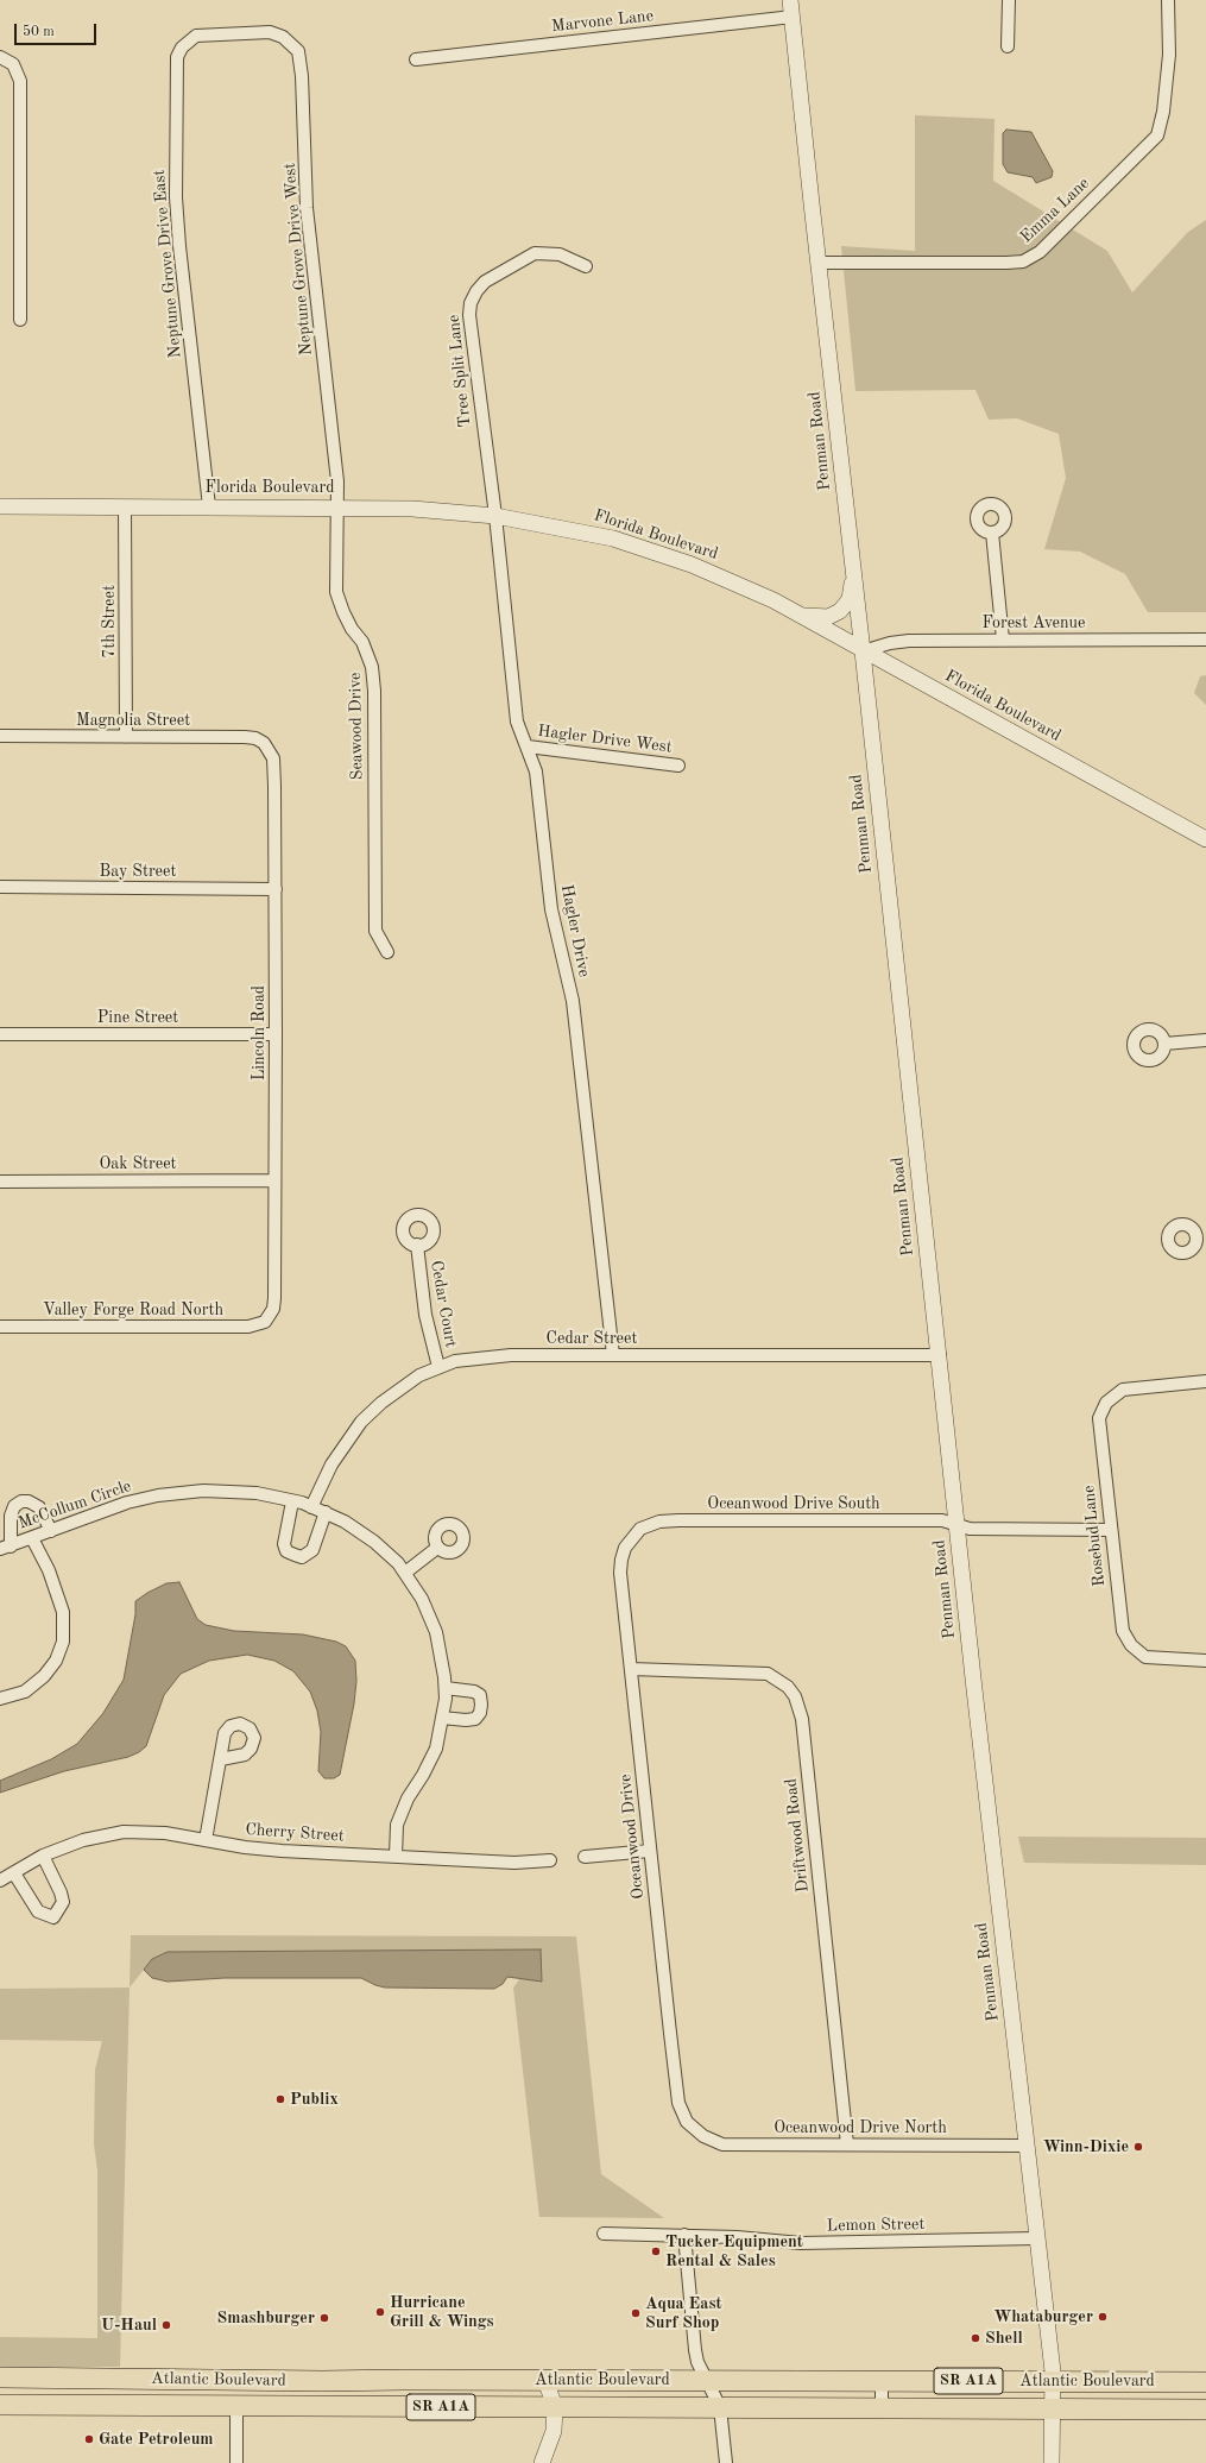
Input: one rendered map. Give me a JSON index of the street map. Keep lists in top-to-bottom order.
{
  "streets": {
    "highway": ["Atlantic Boulevard", "SR A1A"],
    "street": [
      "Marvone Lane",
      "Emma Lane",
      "Neptune Grove Drive West",
      "Neptune Grove Drive East",
      "Tree Split Lane",
      "Penman Road",
      "Florida Boulevard",
      "7th Street",
      "Forest Avenue",
      "Magnolia Street",
      "Seawood Drive",
      "Hagler Drive West",
      "Bay Street",
      "Hagler Drive",
      "Pine Street",
      "Lincoln Road",
      "Oak Street",
      "Cedar Court",
      "Valley Forge Road North",
      "Cedar Street",
      "Oceanwood Drive South",
      "McCollum Circle",
      "Rosebud Lane",
      "Cherry Street",
      "Driftwood Road",
      "Oceanwood Drive",
      "Oceanwood Drive North",
      "Lemon Street"
    ]
  },
  "crossings": [
    ["Marvone Lane", "Penman Road"],
    ["Emma Lane", "Penman Road"],
    ["Neptune Grove Drive West", "Neptune Grove Drive East"],
    ["Neptune Grove Drive West", "Florida Boulevard"],
    ["Neptune Grove Drive West", "Seawood Drive"],
    ["Neptune Grove Drive East", "Florida Boulevard"],
    ["Tree Split Lane", "Florida Boulevard"],
    ["Tree Split Lane", "Hagler Drive"],
    ["Penman Road", "Florida Boulevard"],
    ["Penman Road", "Forest Avenue"],
    ["Penman Road", "Cedar Street"],
    ["Penman Road", "Oceanwood Drive South"],
    ["Penman Road", "Oceanwood Drive North"],
    ["Penman Road", "Lemon Street"],
    ["Penman Road", "Atlantic Boulevard"],
    ["Florida Boulevard", "7th Street"],
    ["Florida Boulevard", "Forest Avenue"],
    ["Florida Boulevard", "Seawood Drive"],
    ["Florida Boulevard", "Hagler Drive"],
    ["7th Street", "Magnolia Street"],
    ["Magnolia Street", "Lincoln Road"],
    ["Hagler Drive West", "Hagler Drive"],
    ["Bay Street", "Lincoln Road"],
    ["Hagler Drive", "Cedar Street"],
    ["Pine Street", "Lincoln Road"],
    ["Lincoln Road", "Oak Street"],
    ["Lincoln Road", "Valley Forge Road North"],
    ["Cedar Court", "Cedar Street"],
    ["Cedar Street", "McCollum Circle"],
    ["Oceanwood Drive South", "Rosebud Lane"],
    ["Oceanwood Drive South", "Oceanwood Drive"],
    ["McCollum Circle", "Cherry Street"],
    ["Driftwood Road", "Oceanwood Drive"],
    ["Driftwood Road", "Oceanwood Drive North"],
    ["Oceanwood Drive", "Oceanwood Drive North"]
  ],
  "places": [
    "Publix",
    "Winn-Dixie",
    "Tucker Equipment Rental & Sales",
    "Hurricane Grill & Wings",
    "Aqua East Surf Shop",
    "Whataburger",
    "Smashburger",
    "U-Haul",
    "Shell",
    "Gate Petroleum"
  ],
  "scale_bar": "50 m"
}
